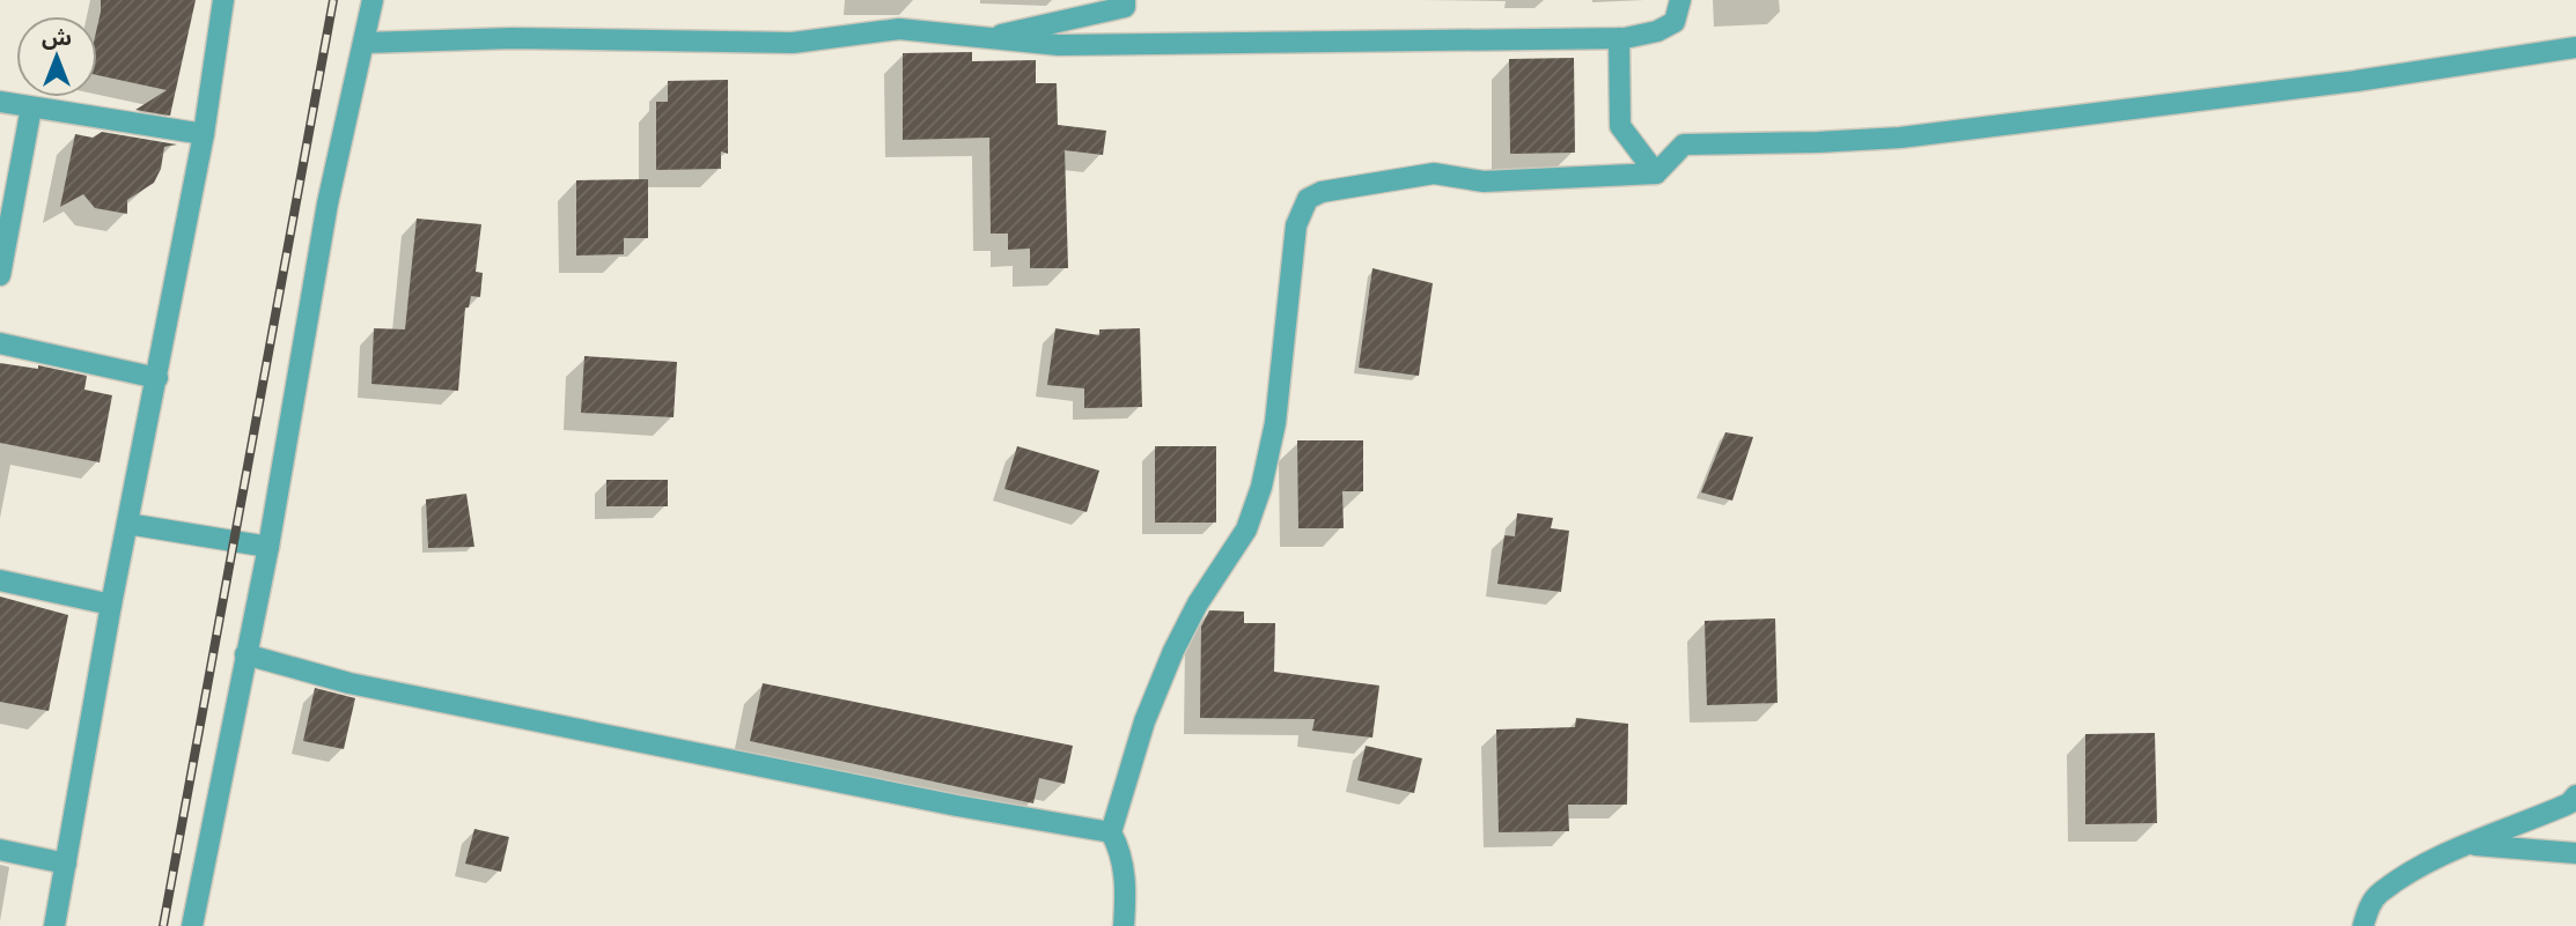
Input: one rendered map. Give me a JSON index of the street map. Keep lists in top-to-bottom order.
{
  "north": "top"
}
